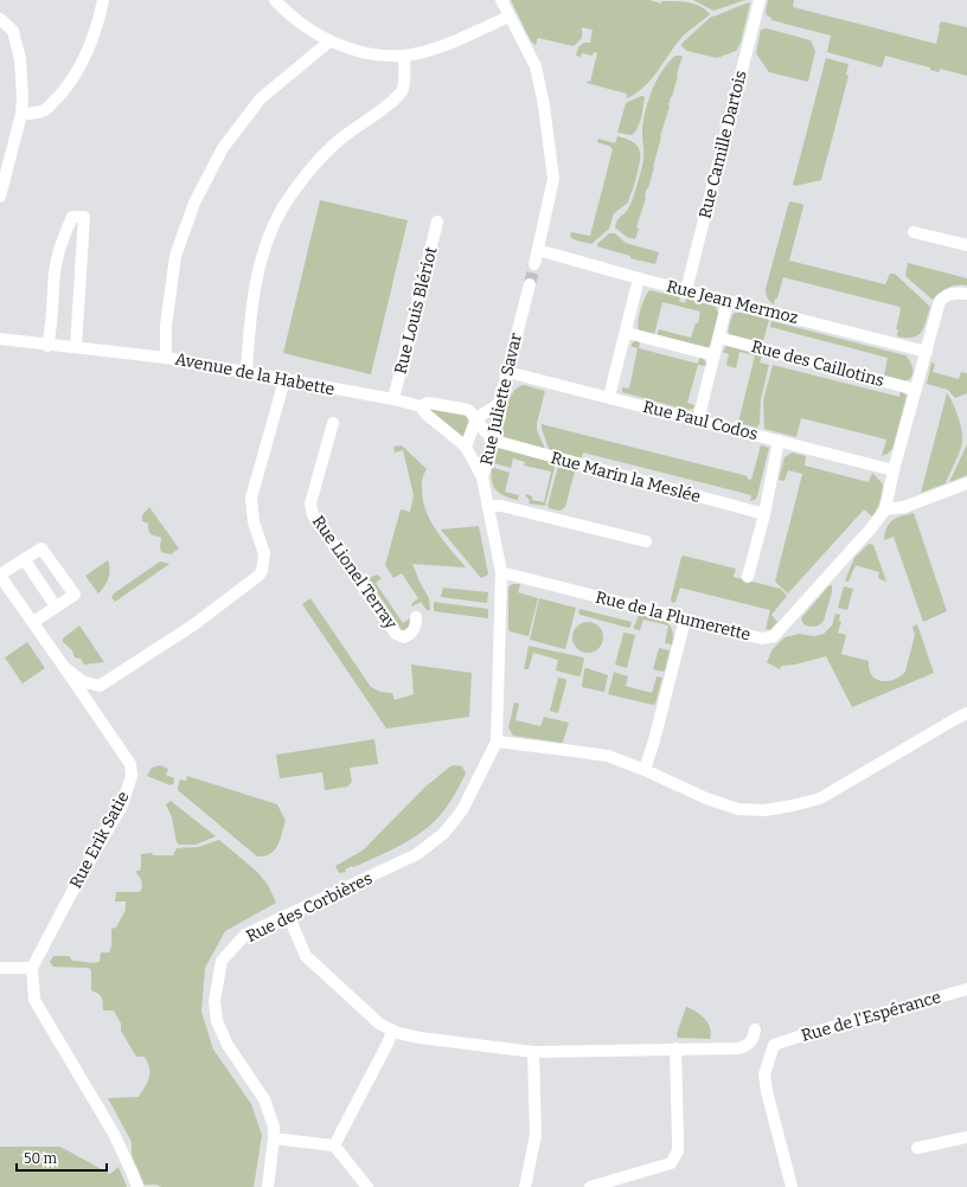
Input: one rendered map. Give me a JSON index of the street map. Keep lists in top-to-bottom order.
{
  "streets": {
    "street": [
      "Rue Camille Dartois",
      "Rue Jean Mermoz",
      "Rue Louis Blériot",
      "Rue des Caillotins",
      "Avenue de la Habette",
      "Rue Juliette Savar",
      "Rue Paul Codos",
      "Rue Marin la Meslée",
      "Rue Lionel Terray",
      "Rue de la Plumerette",
      "Rue Erik Satie",
      "Rue des Corbières",
      "Rue de l'Espérance"
    ]
  },
  "crossings": [
    ["Rue Camille Dartois", "Rue Jean Mermoz"],
    ["Rue Jean Mermoz", "Rue de la Plumerette"],
    ["Rue Louis Blériot", "Avenue de la Habette"],
    ["Rue des Caillotins", "Rue de la Plumerette"],
    ["Rue Juliette Savar", "Rue Paul Codos"],
    ["Rue Juliette Savar", "Rue Marin la Meslée"],
    ["Rue Juliette Savar", "Rue de la Plumerette"],
    ["Rue Juliette Savar", "Rue des Corbières"],
    ["Rue Paul Codos", "Rue de la Plumerette"]
  ],
  "scale_bar": "50 m"
}
